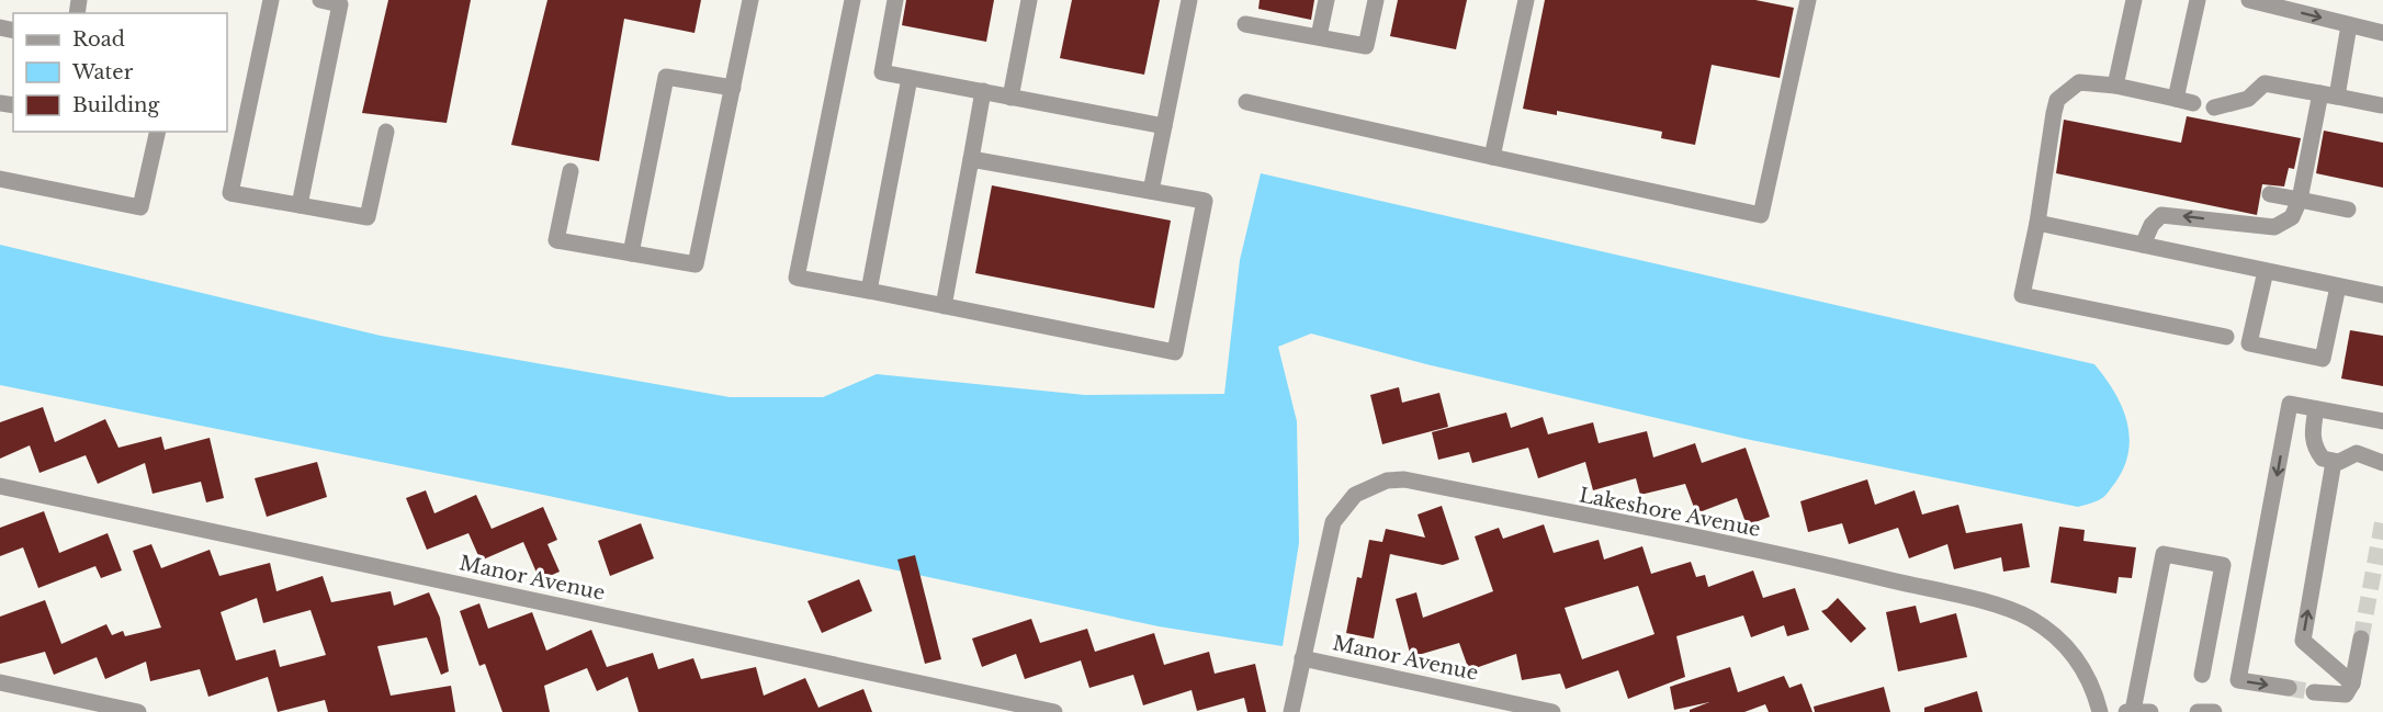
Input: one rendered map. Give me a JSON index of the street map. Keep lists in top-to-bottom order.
{
  "streets": {
    "street": ["Lakeshore Avenue", "Manor Avenue"]
  },
  "crossings": [
    ["Lakeshore Avenue", "Manor Avenue"]
  ],
  "legend": ["Road", "Water", "Building"]
}
